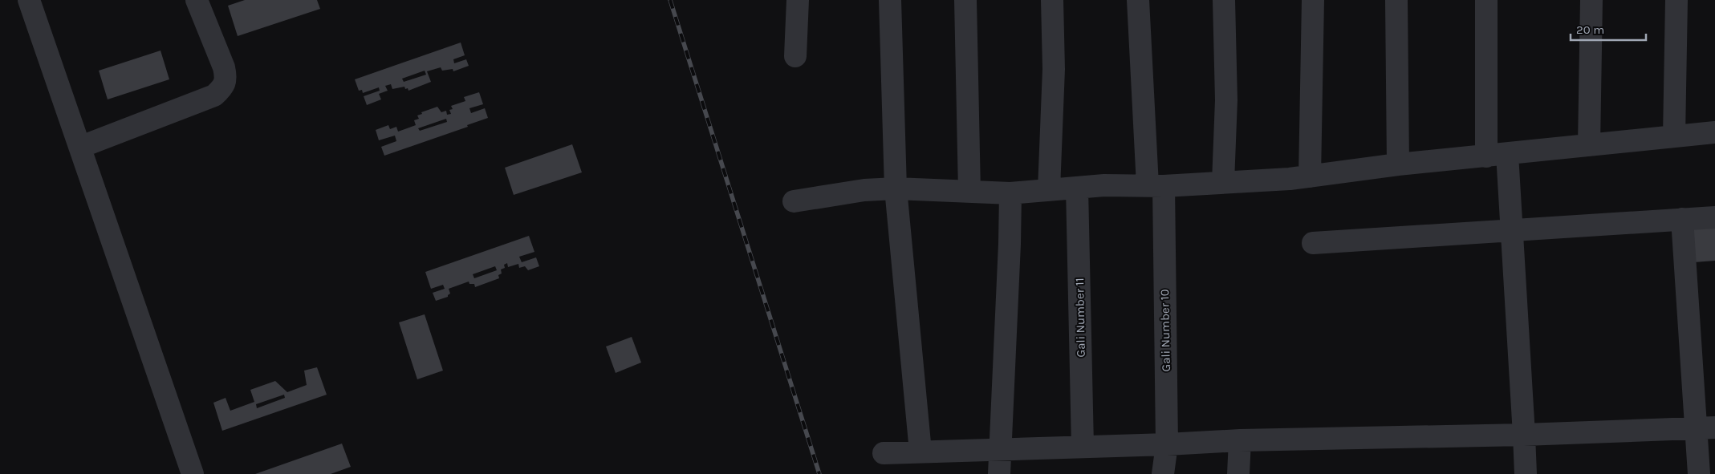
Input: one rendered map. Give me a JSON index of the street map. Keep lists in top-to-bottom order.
{
  "streets": {
    "street": ["Gali Number 11", "Gali Number 10"]
  },
  "scale_bar": "20 m"
}
